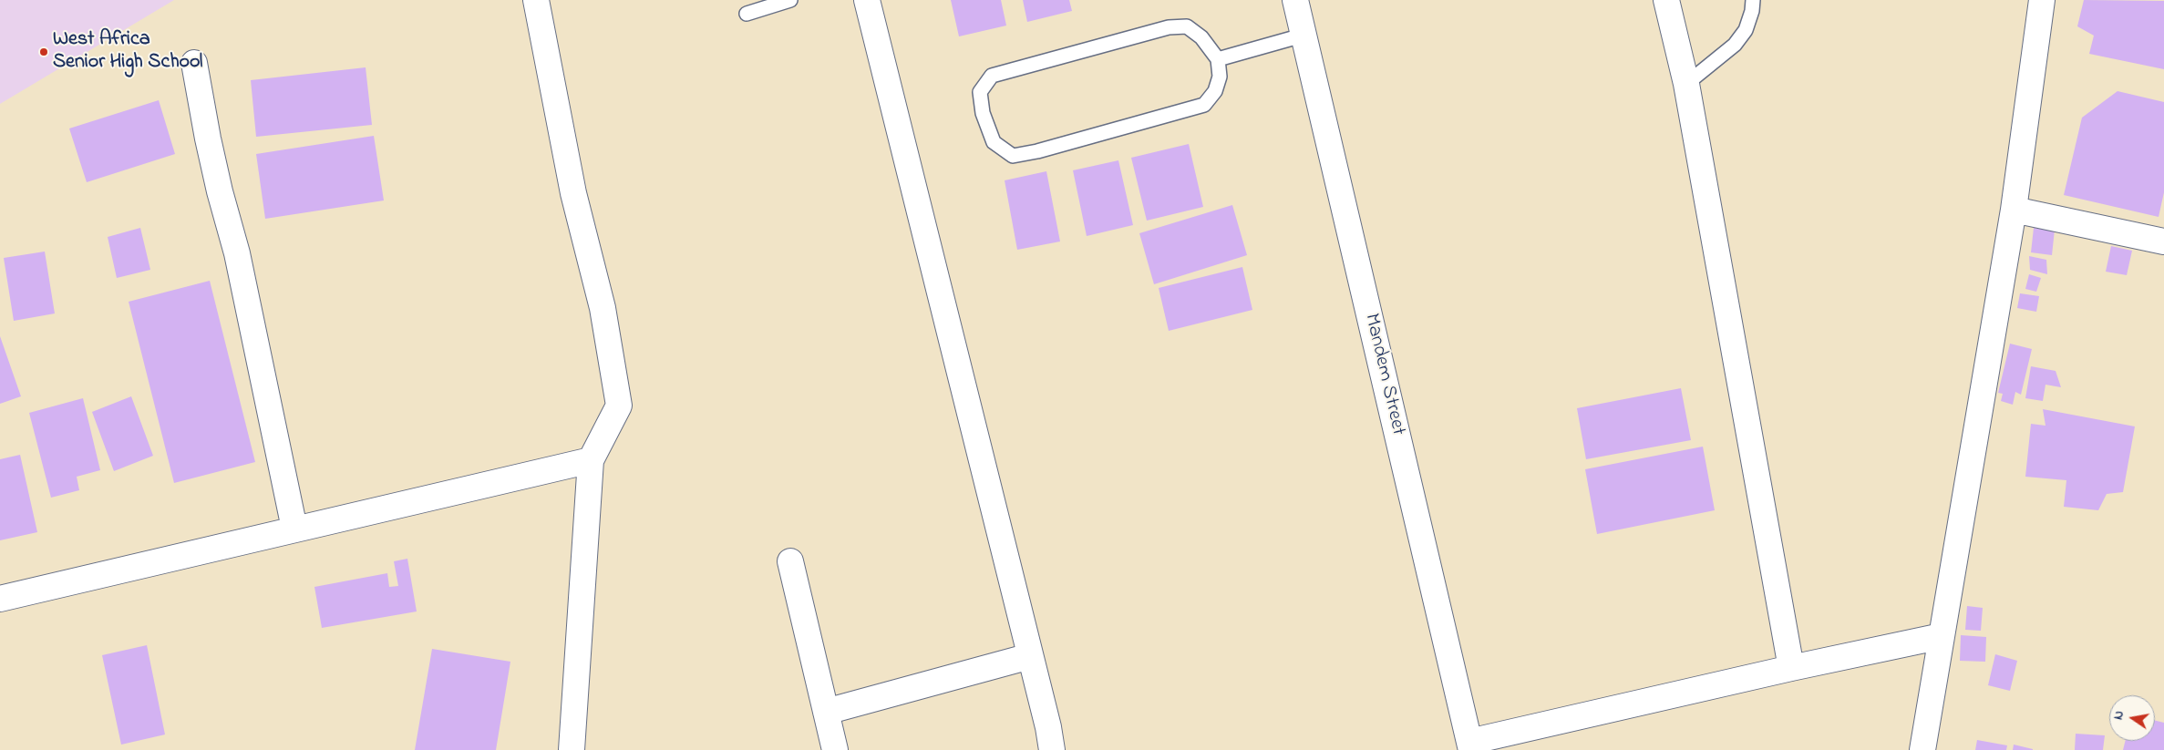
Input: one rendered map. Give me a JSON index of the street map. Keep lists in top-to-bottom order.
{
  "streets": {
    "street": ["Mandem Street"]
  },
  "places": ["West Africa Senior High School"],
  "north": "left"
}
